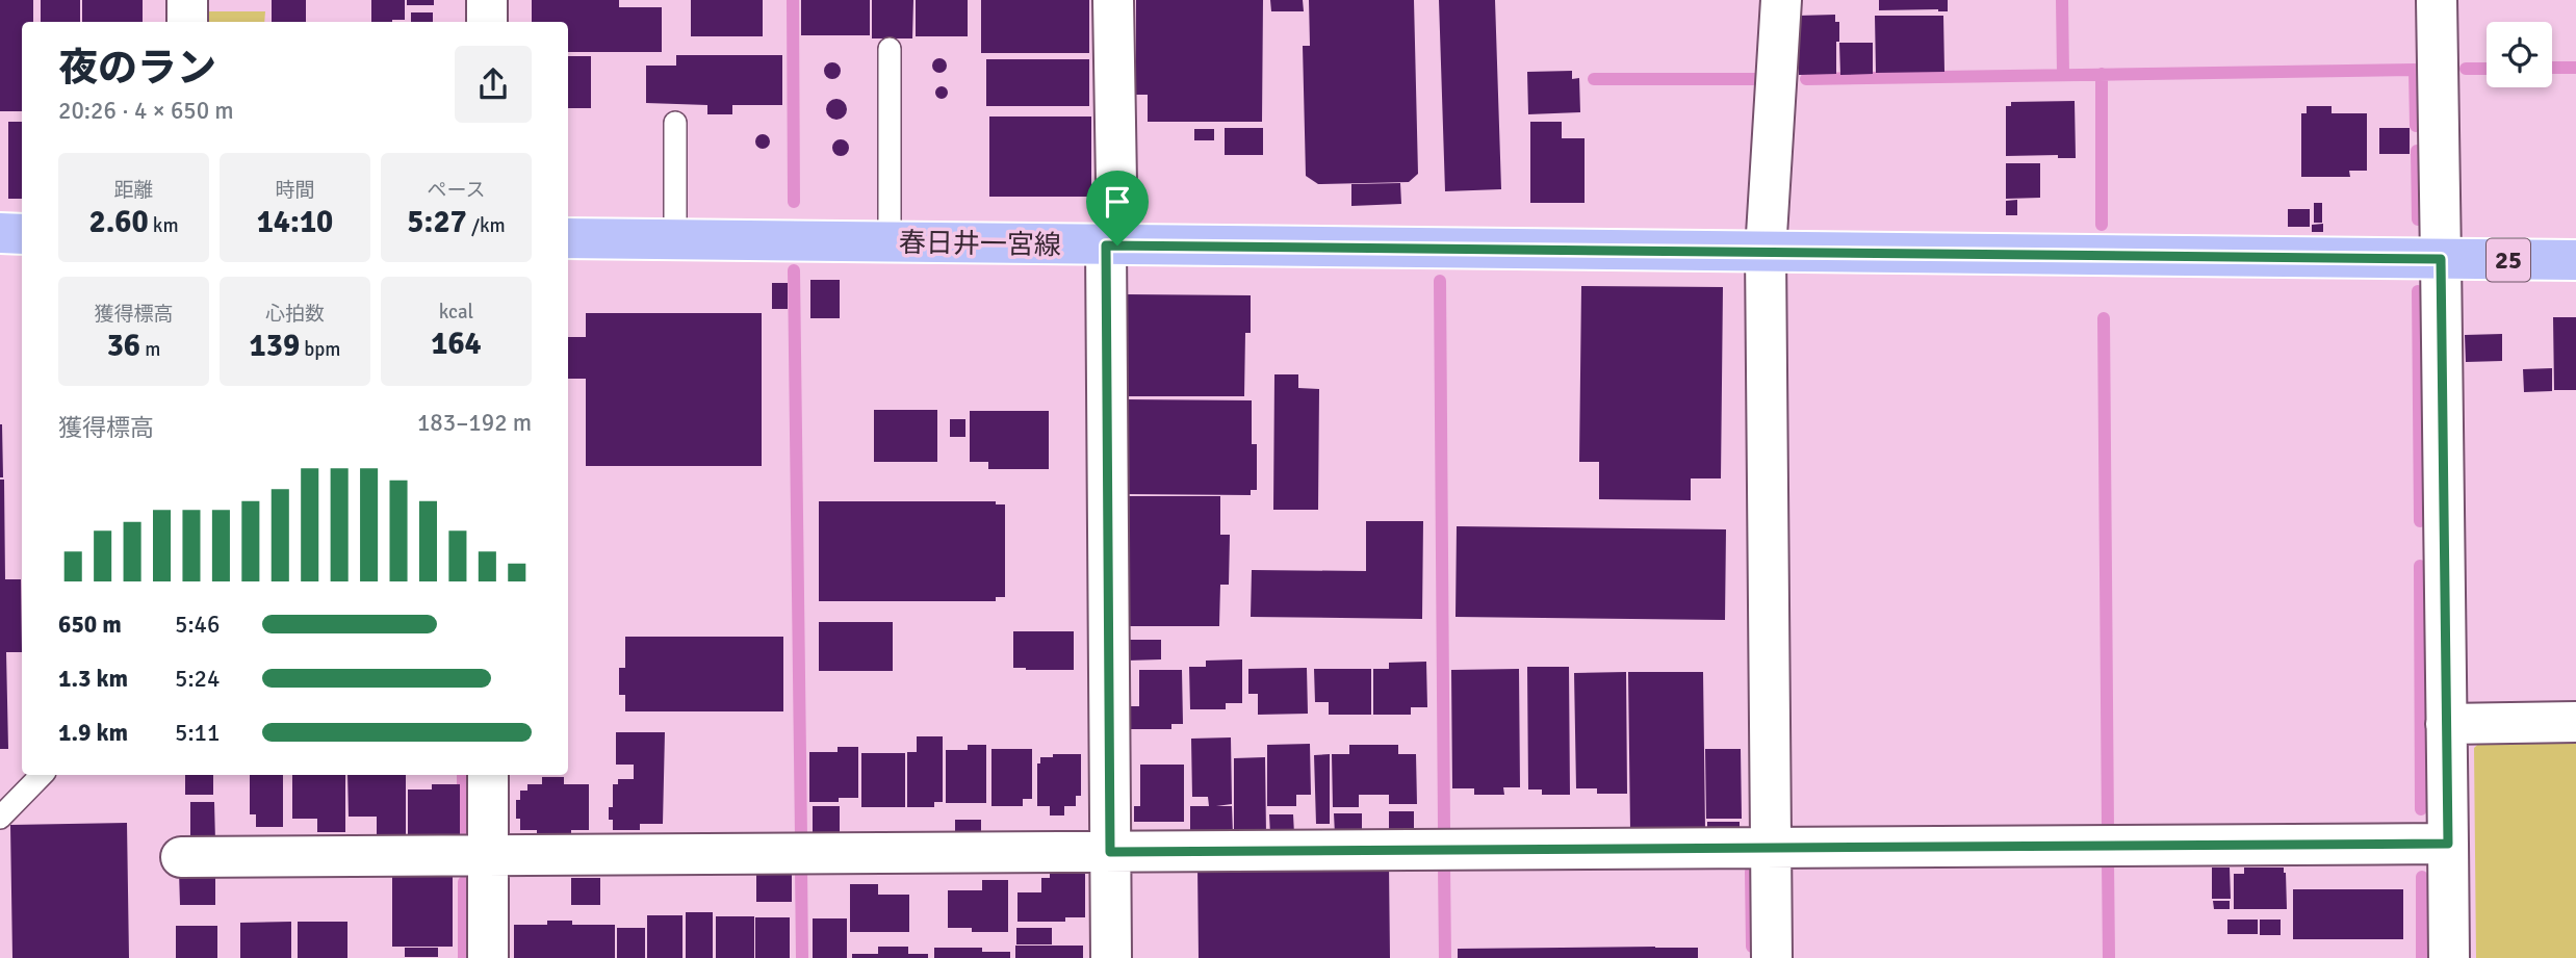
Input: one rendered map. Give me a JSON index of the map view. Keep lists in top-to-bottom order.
{
  "streets": {
    "main road": ["春日井一宮線", "25"]
  },
  "page": {
    "heading": ["夜のラン", "20:26 · 4 × 650 m"],
    "stats": [
      ["距離", "2.60 km"],
      ["時間", "14:10"],
      ["ペース", "5:27 /km"],
      ["獲得標高", "36 m"],
      ["心拍数", "139 bpm"],
      ["kcal", "164"]
    ],
    "chart": ["獲得標高", "183–192 m"],
    "list": [
      {
        "name": "650 m",
        "note": "5:46"
      },
      {
        "name": "1.3 km",
        "note": "5:24"
      },
      {
        "name": "1.9 km",
        "note": "5:11"
      }
    ]
  }
}
